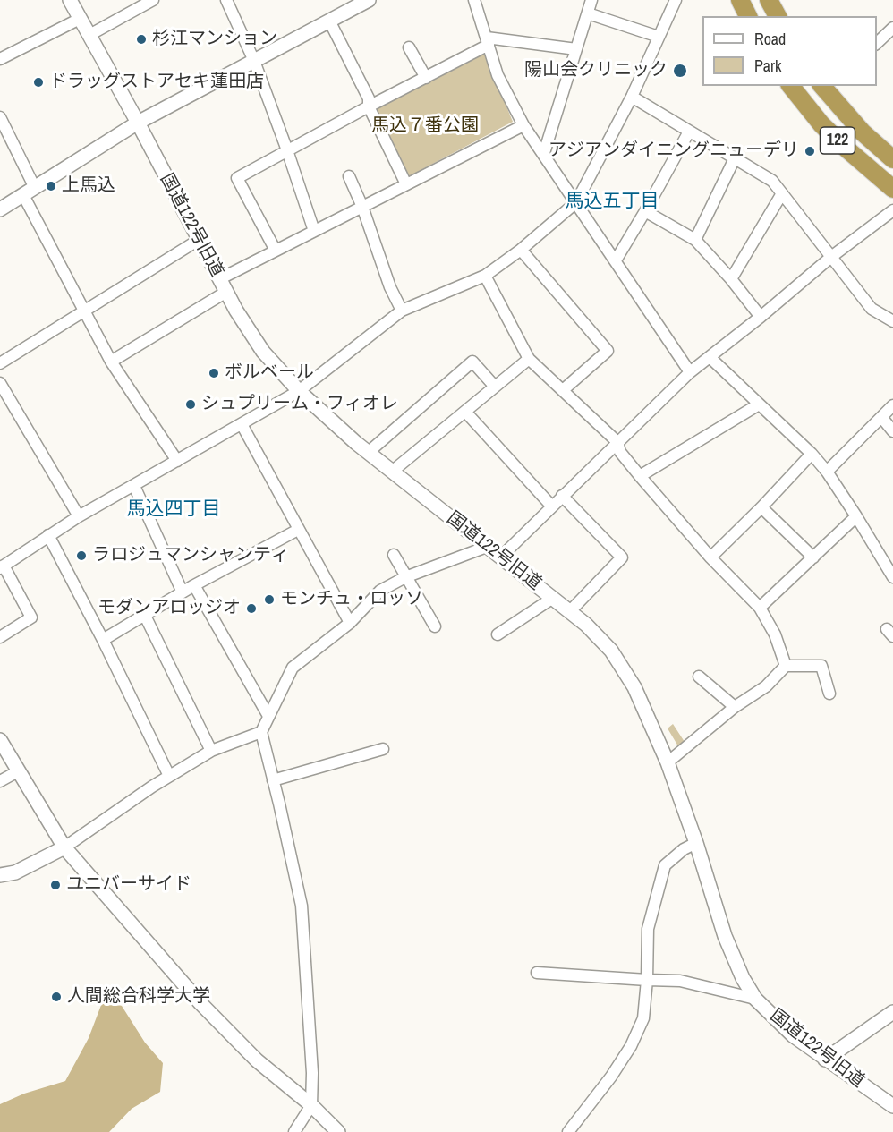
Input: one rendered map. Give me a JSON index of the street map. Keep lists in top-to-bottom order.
{
  "streets": {
    "highway": ["122"],
    "street": ["国道122号旧道"]
  },
  "districts": ["馬込五丁目", "馬込四丁目"],
  "parks": ["馬込７番公園"],
  "places": [
    "杉江マンション",
    "陽山会クリニック",
    "ドラッグストアセキ蓮田店",
    "アジアンダイニングニューデリ",
    "上馬込",
    "ボルベール",
    "シュプリーム・フィオレ",
    "ラロジュマンシャンティ",
    "モンチュ・ロッソ",
    "モダンアロッジオ",
    "ユニバーサイド",
    "人間総合科学大学"
  ],
  "legend": ["Road", "Park"]
}
